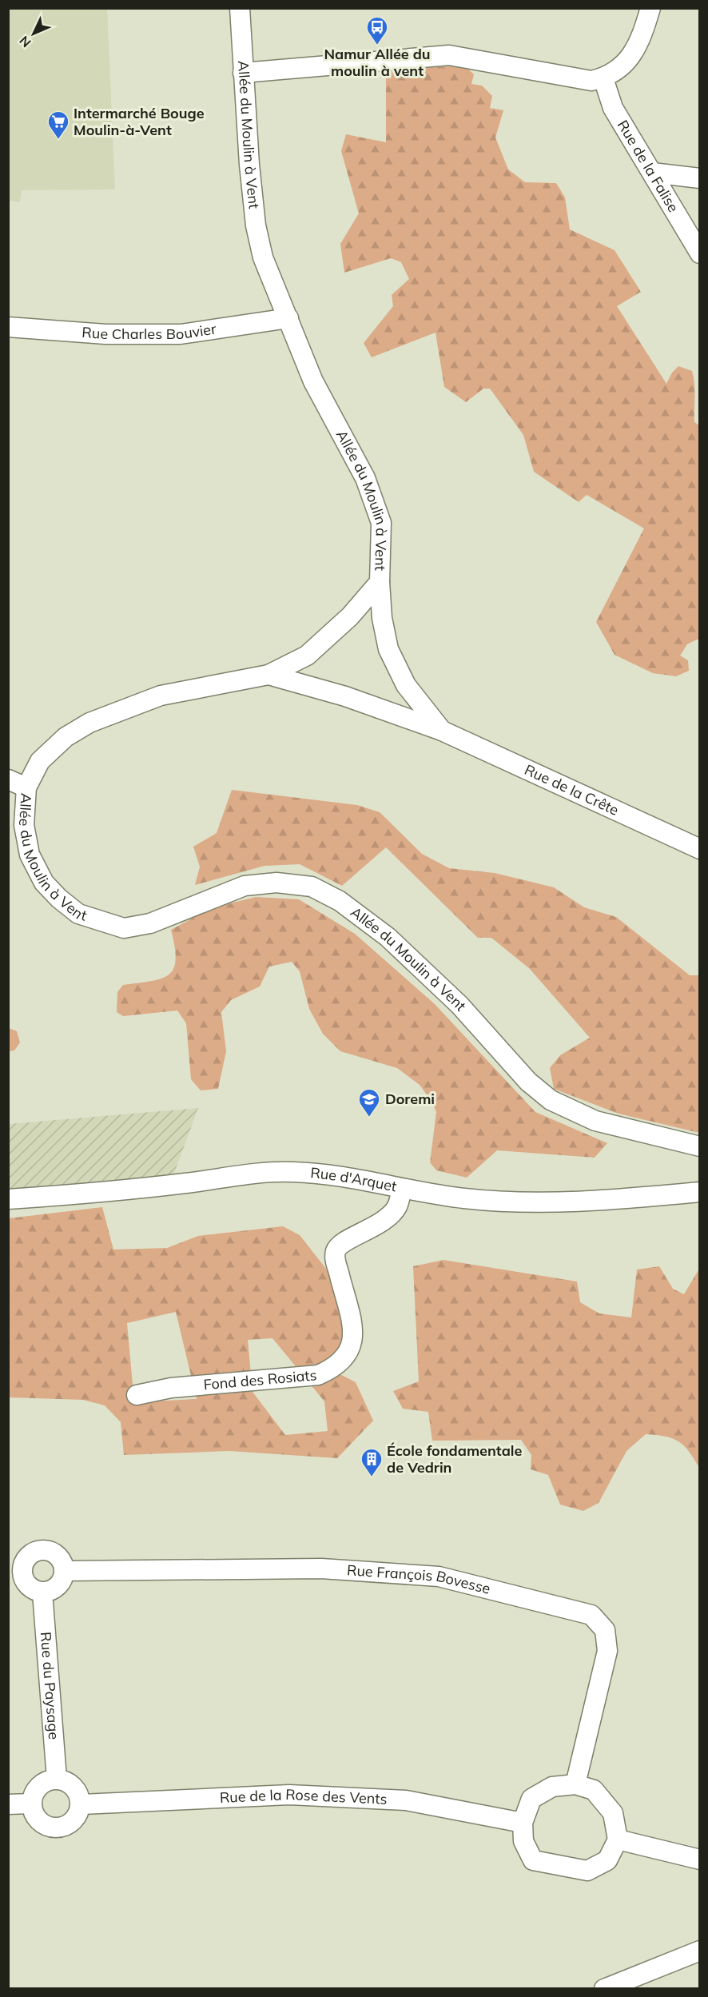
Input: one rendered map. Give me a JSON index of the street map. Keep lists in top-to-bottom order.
{
  "streets": {
    "street": [
      "Allée du Moulin à Vent",
      "Rue de la Falise",
      "Rue Charles Bouvier",
      "Rue de la Crête",
      "Rue d'Arquet",
      "Fond des Rosiats",
      "Rue François Bovesse",
      "Rue du Paysage",
      "Rue de la Rose des Vents"
    ]
  },
  "crossings": [
    ["Allée du Moulin à Vent", "Rue Charles Bouvier"],
    ["Allée du Moulin à Vent", "Rue de la Crête"],
    ["Rue d'Arquet", "Fond des Rosiats"],
    ["Rue François Bovesse", "Rue du Paysage"],
    ["Rue François Bovesse", "Rue de la Rose des Vents"],
    ["Rue du Paysage", "Rue de la Rose des Vents"]
  ],
  "places": {
    "bus stop": ["Namur Allée du moulin à vent"],
    "supermarket": ["Intermarché Bouge Moulin-à-Vent"],
    "school or university": ["Doremi"],
    "building": ["École fondamentale de Vedrin"]
  },
  "north": "bottom left"
}
